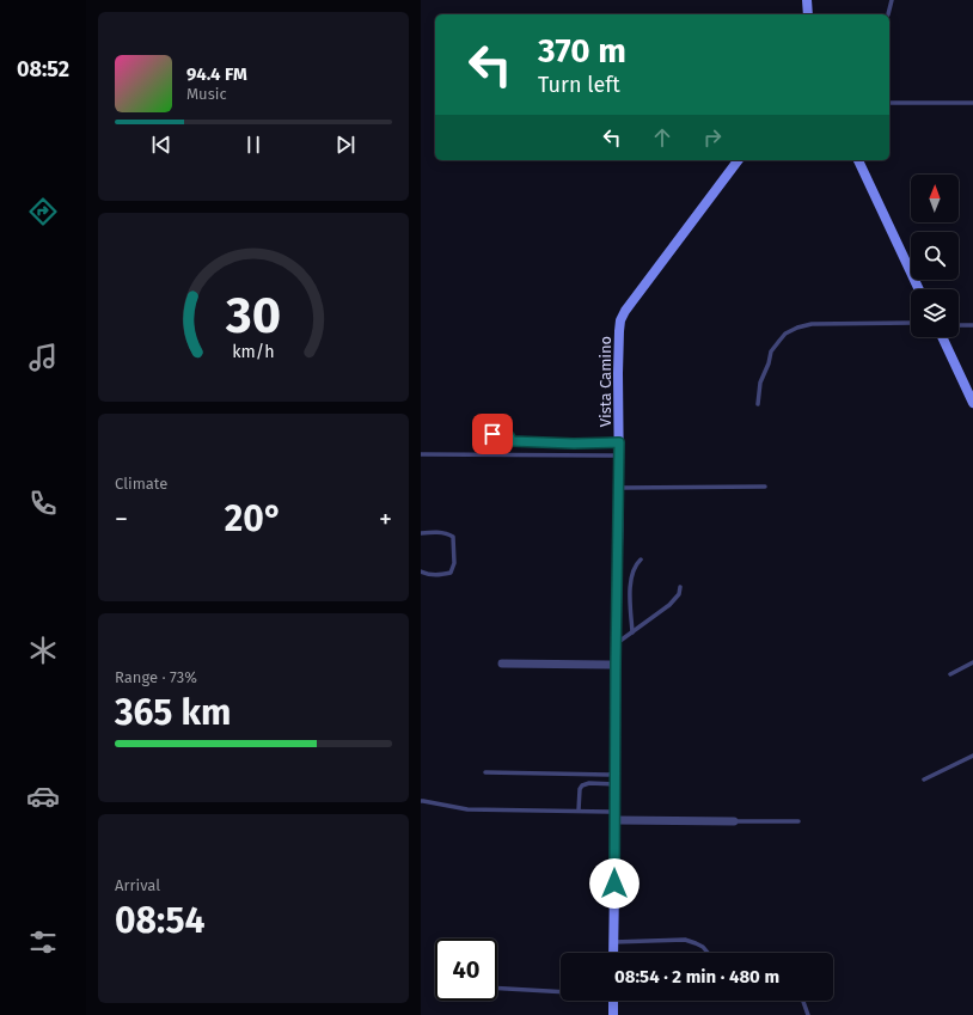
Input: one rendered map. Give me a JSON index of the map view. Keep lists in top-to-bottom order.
{
  "streets": {
    "street": ["Vista Camino"]
  },
  "north": "top",
  "page": {
    "tabs": "08:52",
    "turn": ["370 m", "Turn left"],
    "song": ["94.4 FM", "Music"],
    "tile": [
      "Climate",
      ["Range · 73%", "365 km"],
      ["Arrival", "08:54"]
    ],
    "heat": ["−", "20°", "+"],
    "limit": "40",
    "trip": "08:54 · 2 min · 480 m",
    "gauge": ["30", "km/h"]
  }
}
